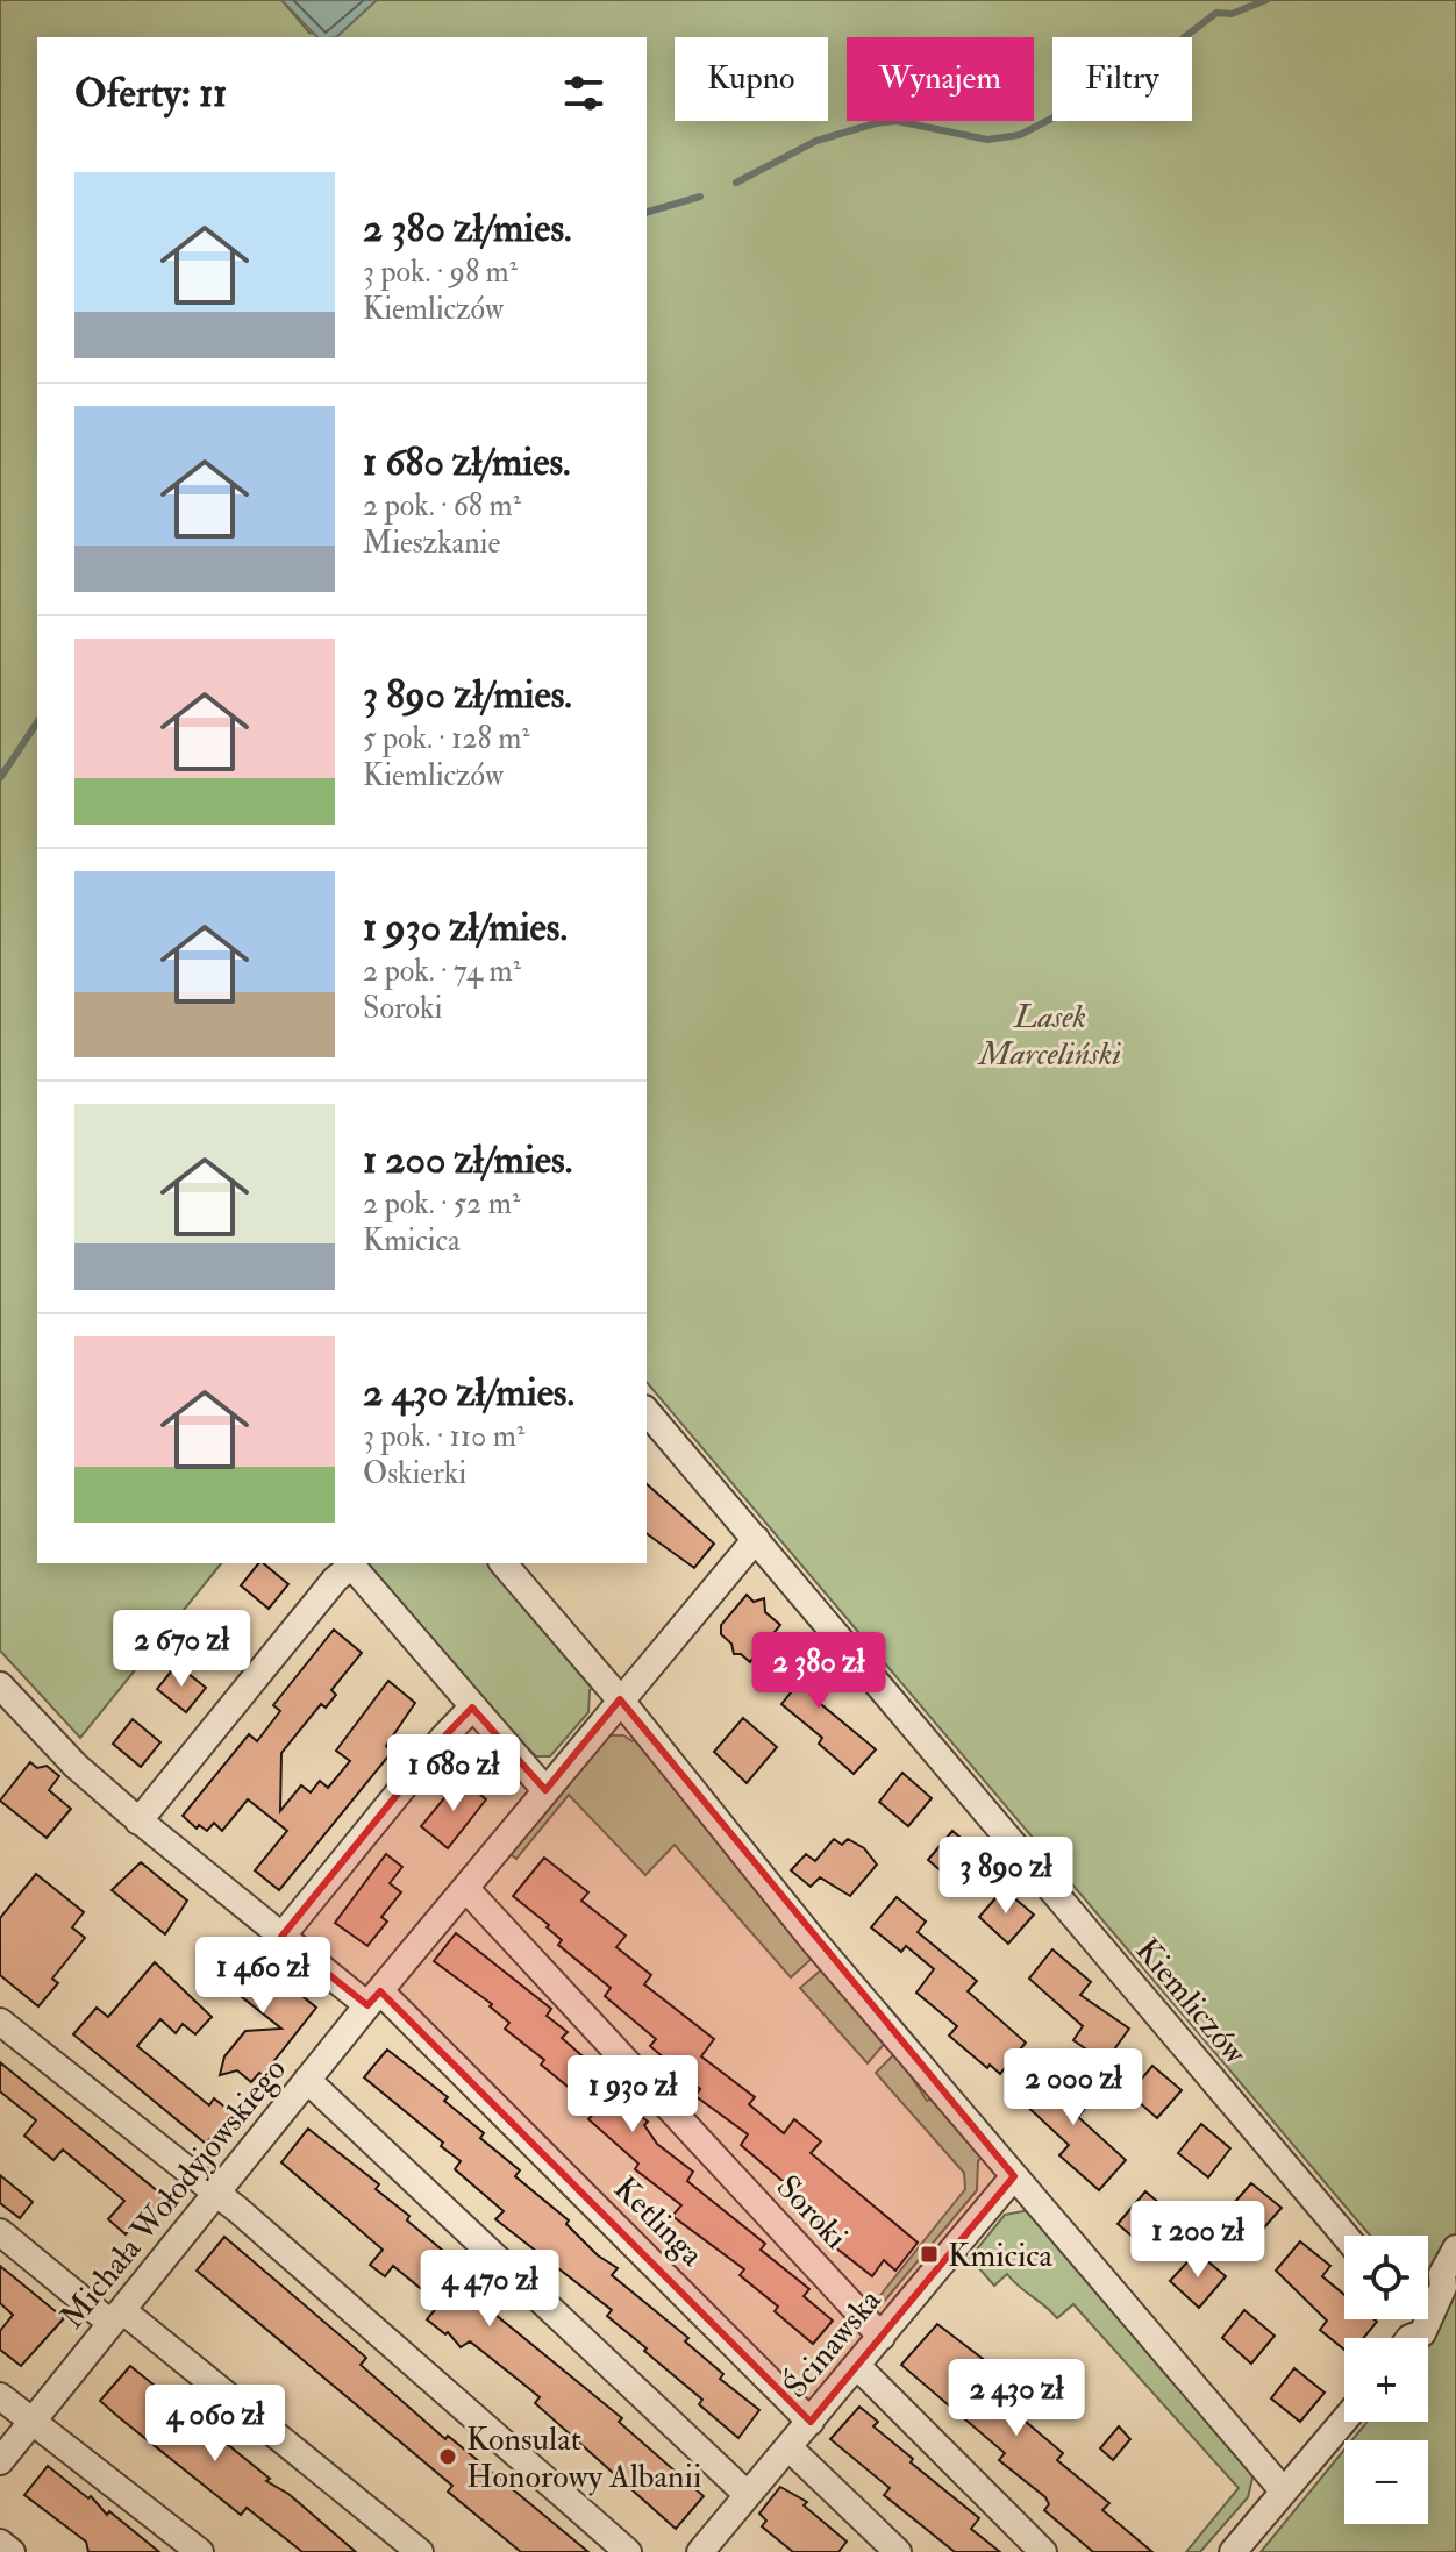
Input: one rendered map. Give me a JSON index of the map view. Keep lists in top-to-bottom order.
{
  "streets": {
    "street": [
      "Kiemliczów",
      "Michała Wołodyjowskiego",
      "Soroki",
      "Ketlinga",
      "Ścinawska"
    ]
  },
  "crossings": [
    ["Kiemliczów", "Michała Wołodyjowskiego"],
    ["Michała Wołodyjowskiego", "Soroki"],
    ["Michała Wołodyjowskiego", "Ketlinga"],
    ["Soroki", "Ścinawska"],
    ["Ketlinga", "Ścinawska"]
  ],
  "parks": ["Lasek Marceliński"],
  "places": {
    "transit": ["Kmicica"],
    "other": ["Konsulat Honorowy Albanii"]
  },
  "page": {
    "chip": ["Kupno", "Wynajem", "Filtry"],
    "heading": "Oferty: 11",
    "list": [
      {
        "name": "2 380 zł/mies.",
        "note": "3 pok. · 98 m² · Kiemliczów"
      },
      {
        "name": "1 680 zł/mies.",
        "note": "2 pok. · 68 m² · Mieszkanie"
      },
      {
        "name": "3 890 zł/mies.",
        "note": "5 pok. · 128 m² · Kiemliczów"
      },
      {
        "name": "1 930 zł/mies.",
        "note": "2 pok. · 74 m² · Soroki"
      },
      {
        "name": "1 200 zł/mies.",
        "note": "2 pok. · 52 m² · Kmicica"
      },
      {
        "name": "2 430 zł/mies.",
        "note": "3 pok. · 110 m² · Oskierki"
      }
    ],
    "price": [
      "2 670 zł",
      "2 380 zł",
      "1 680 zł",
      "3 890 zł",
      "1 460 zł",
      "2 000 zł",
      "1 930 zł",
      "1 200 zł",
      "4 470 zł",
      "2 430 zł",
      "4 060 zł"
    ],
    "map_buttons": ["+", "−"]
  }
}
